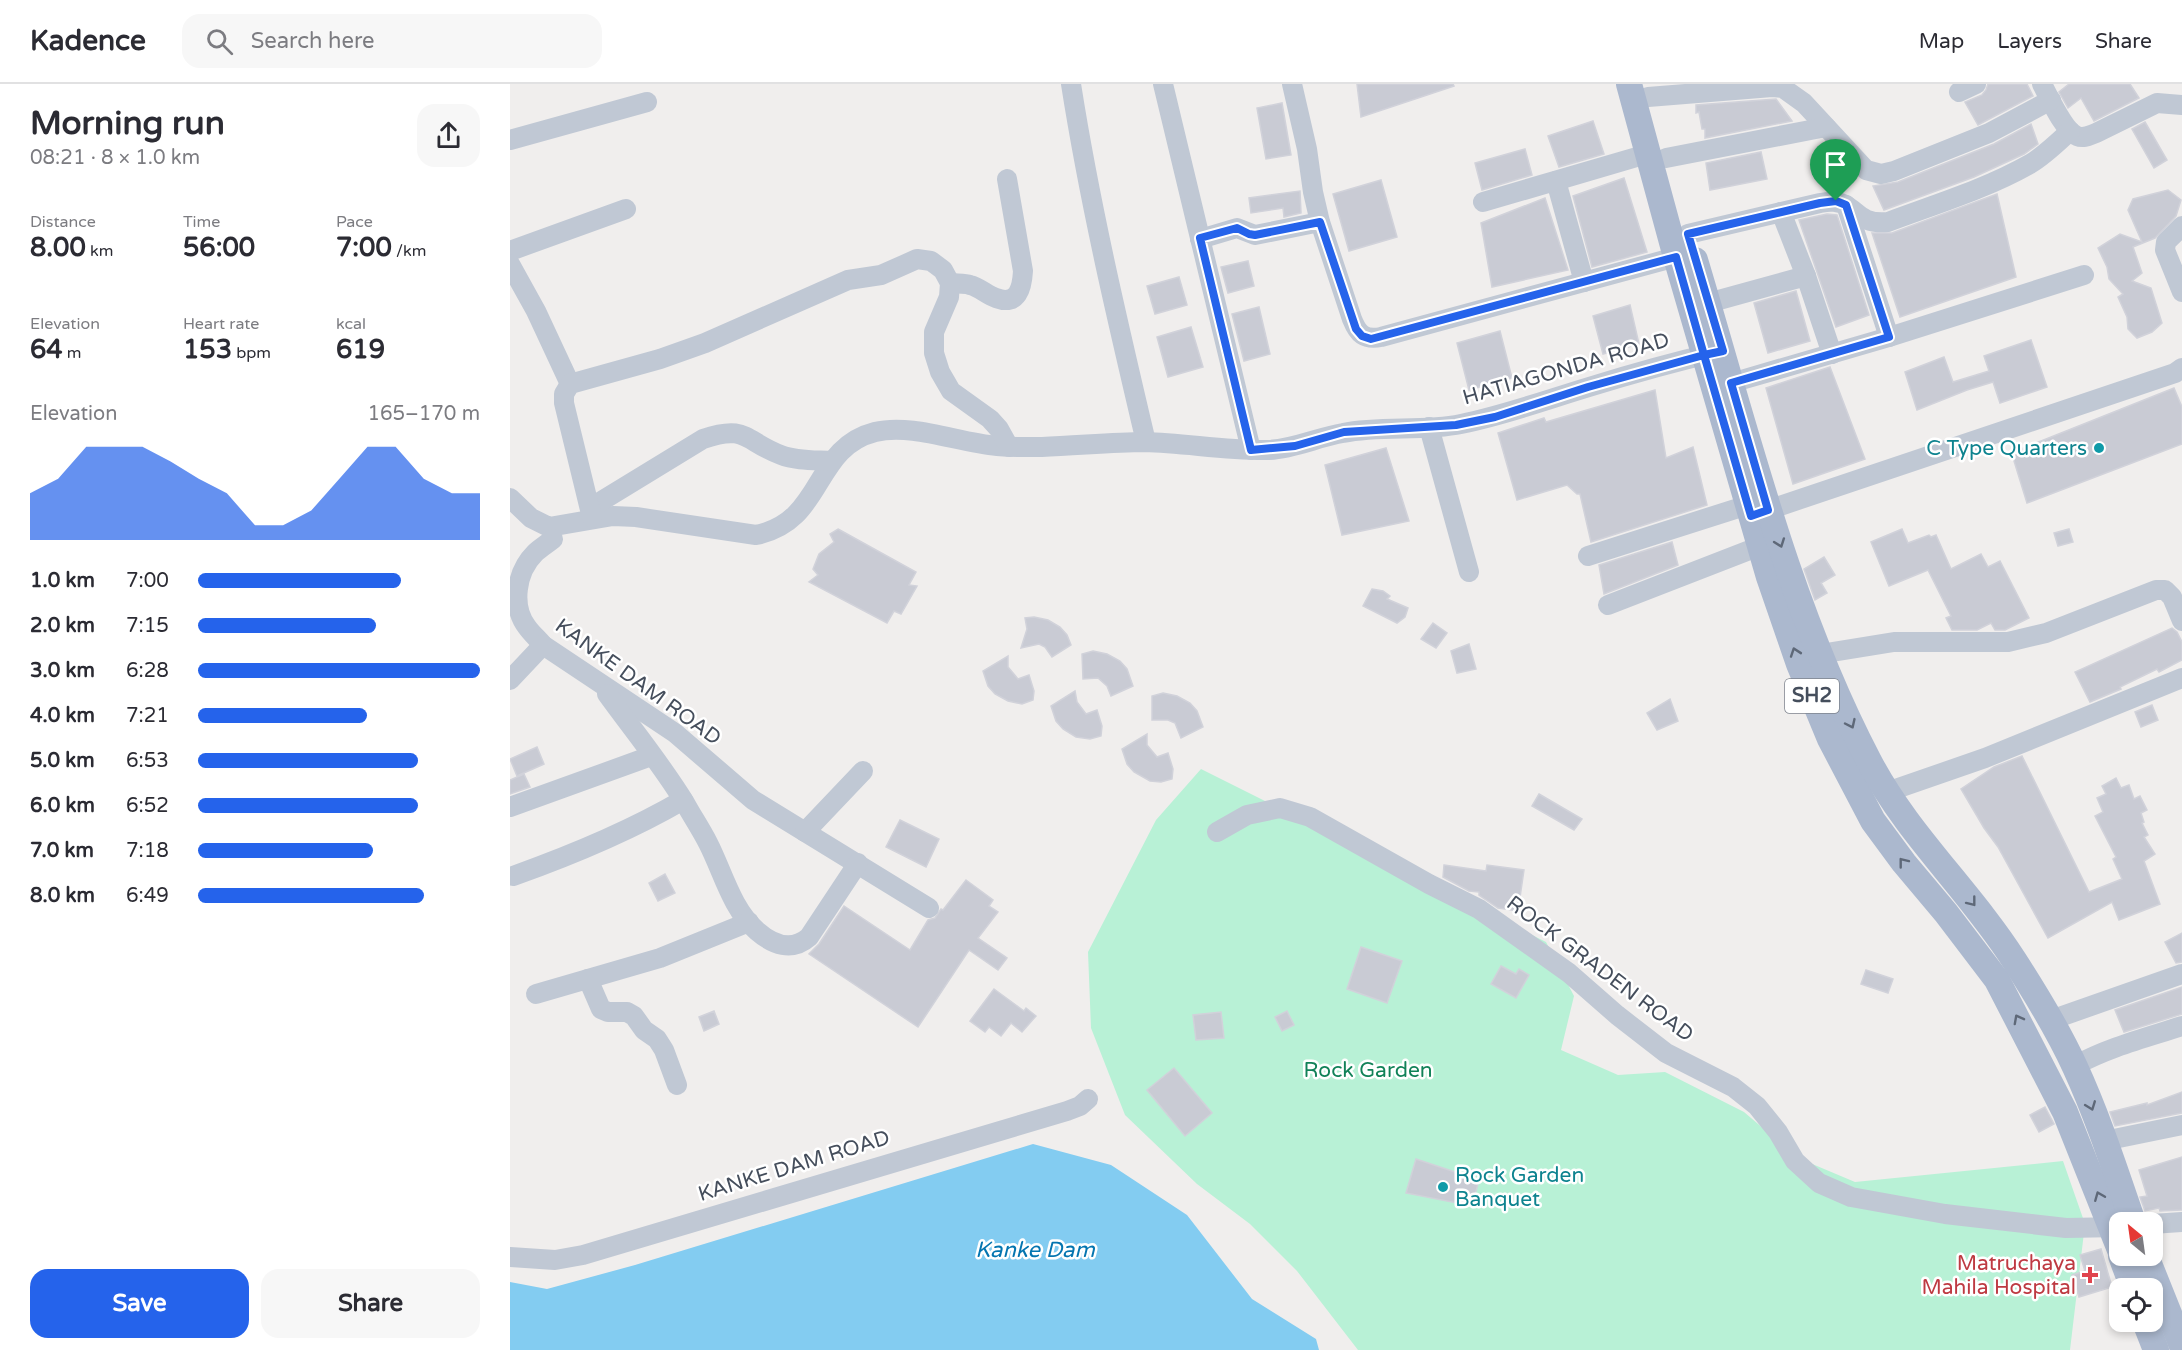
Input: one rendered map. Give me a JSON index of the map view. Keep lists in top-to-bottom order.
{
  "streets": {
    "main road": ["SH2"],
    "street": ["HATIAGONDA ROAD", "KANKE DAM ROAD", "ROCK GRADEN ROAD"]
  },
  "crossings": [
    ["HATIAGONDA ROAD", "SH2"]
  ],
  "water": ["Kanke Dam"],
  "parks": ["Rock Garden"],
  "places": {
    "other": ["C Type Quarters", "Rock Garden Banquet"],
    "health": ["Matruchaya Mahila Hospital"]
  },
  "north": "top left",
  "page": {
    "header": "Kadence",
    "search": "Search here",
    "nav": ["Map", "Layers", "Share"],
    "heading": ["Morning run", "08:21 · 8 × 1.0 km"],
    "stats": [
      ["Distance", "8.00 km"],
      ["Time", "56:00"],
      ["Pace", "7:00 /km"],
      ["Elevation", "64 m"],
      ["Heart rate", "153 bpm"],
      ["kcal", "619"]
    ],
    "chart": ["Elevation", "165–170 m"],
    "list": [
      {
        "name": "1.0 km",
        "note": "7:00"
      },
      {
        "name": "2.0 km",
        "note": "7:15"
      },
      {
        "name": "3.0 km",
        "note": "6:28"
      },
      {
        "name": "4.0 km",
        "note": "7:21"
      },
      {
        "name": "5.0 km",
        "note": "6:53"
      },
      {
        "name": "6.0 km",
        "note": "6:52"
      },
      {
        "name": "7.0 km",
        "note": "7:18"
      },
      {
        "name": "8.0 km",
        "note": "6:49"
      }
    ],
    "buttons": ["Save", "Share"]
  }
}
